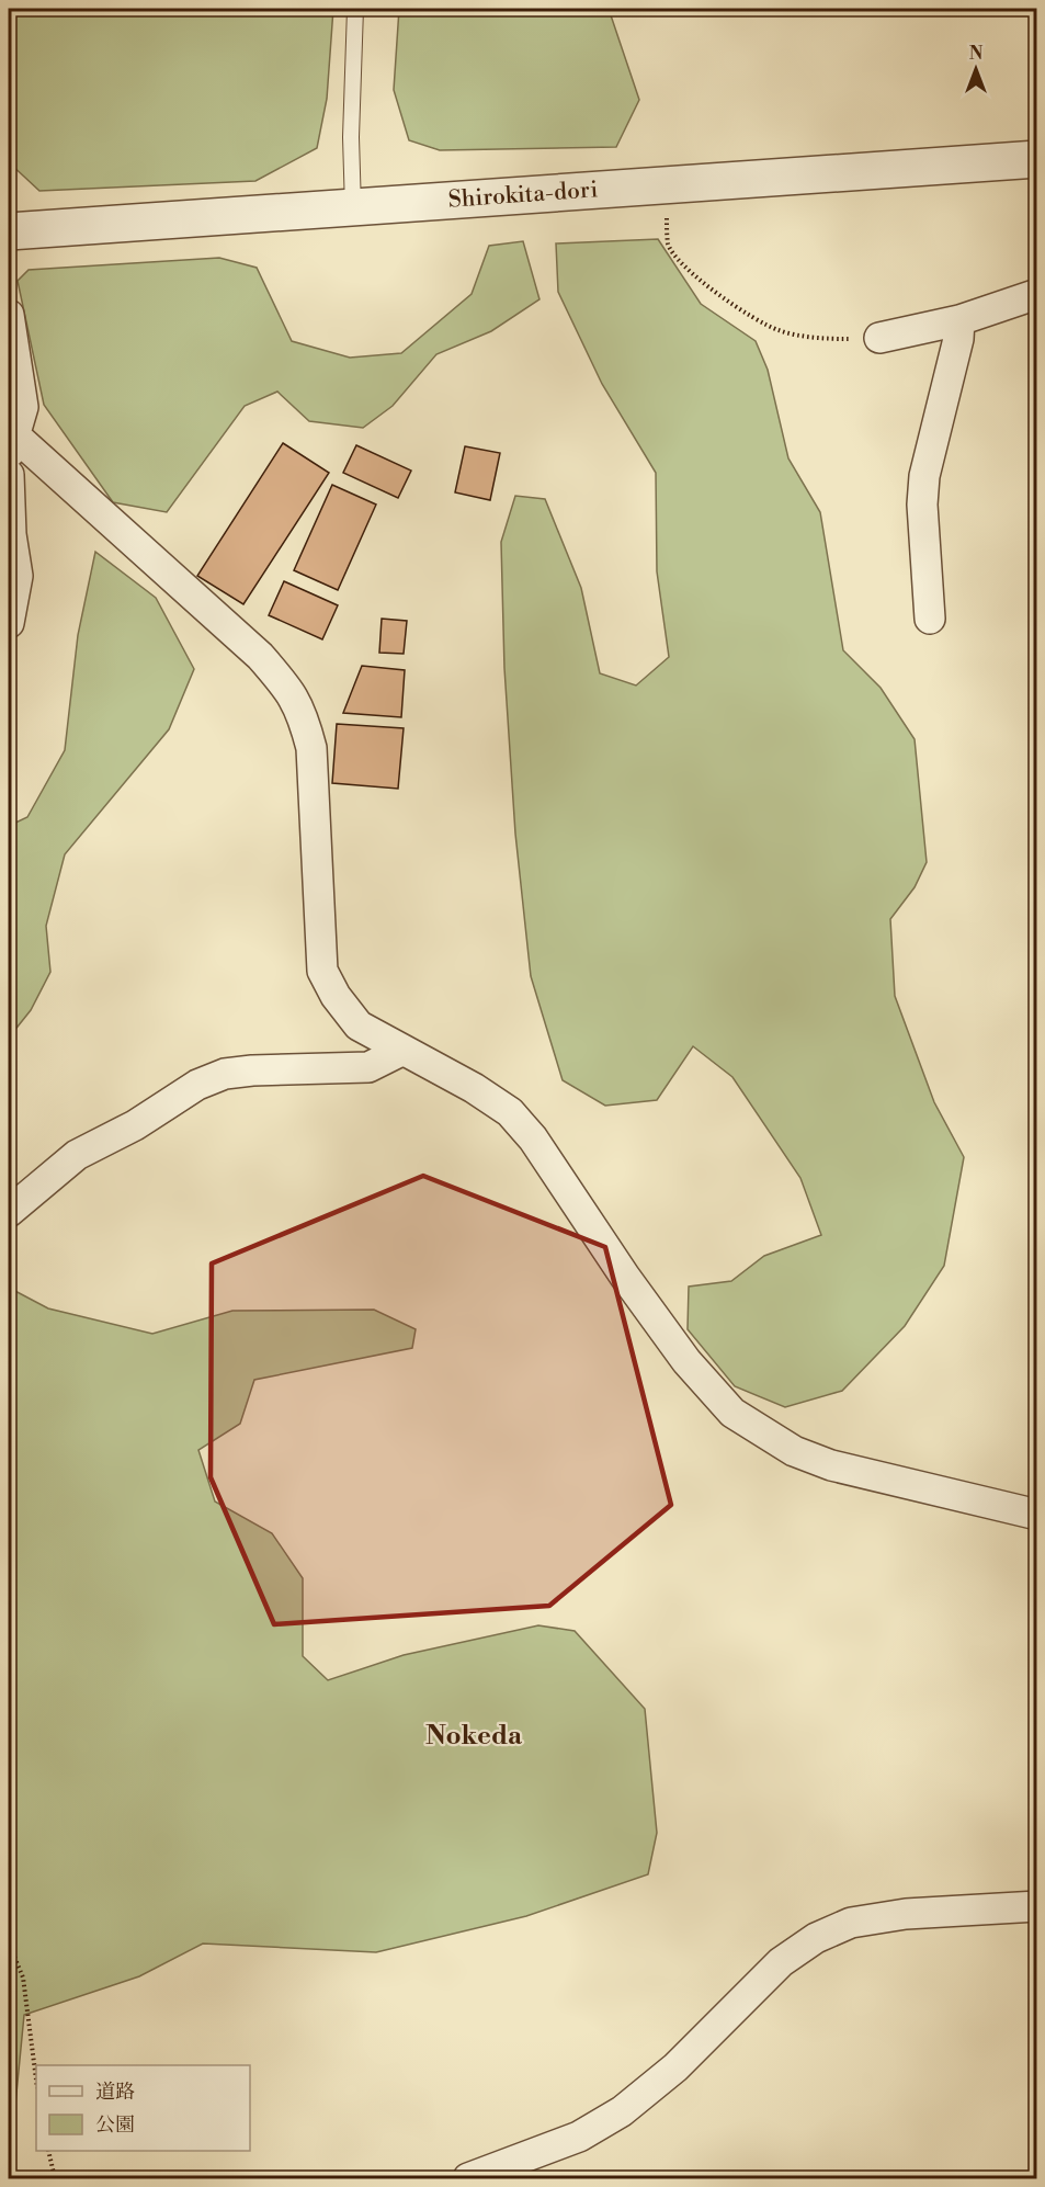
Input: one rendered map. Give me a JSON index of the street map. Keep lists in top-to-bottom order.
{
  "streets": {
    "street": ["Shirokita-dori"]
  },
  "districts": ["Nokeda"],
  "legend": ["道路", "公園"],
  "north": "top"
}
